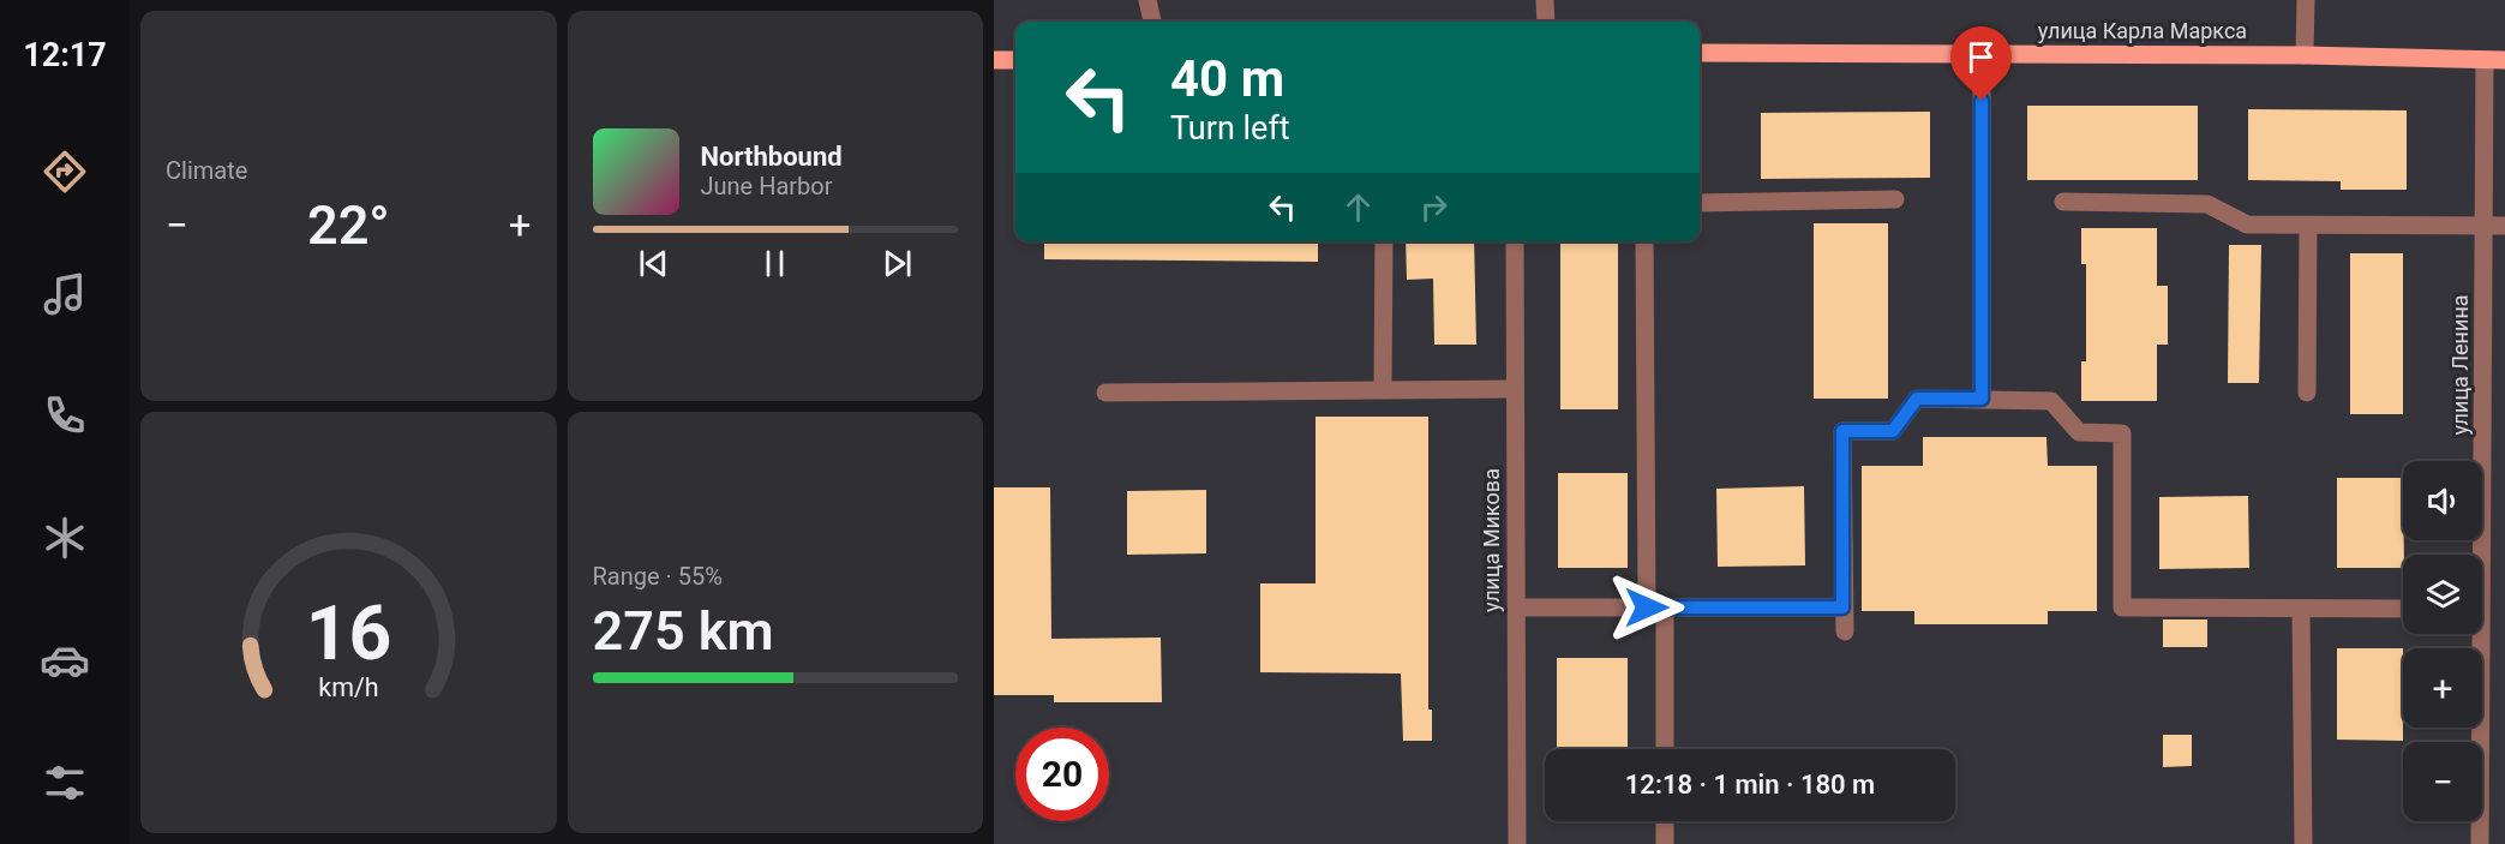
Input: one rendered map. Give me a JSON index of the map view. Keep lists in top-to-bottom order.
{
  "streets": {
    "main road": ["улица Карла Маркса"],
    "street": ["улица Ленина", "улица Микова"]
  },
  "crossings": [
    ["улица Карла Маркса", "улица Ленина"]
  ],
  "page": {
    "tabs": "12:17",
    "tile": [
      "Climate",
      ["Range · 55%", "275 km"]
    ],
    "turn": ["40 m", "Turn left"],
    "song": ["Northbound", "June Harbor"],
    "heat": ["−", "22°", "+"],
    "map_buttons": ["+", "−"],
    "limit": "20",
    "trip": "12:18 · 1 min · 180 m",
    "gauge": ["16", "km/h"]
  }
}
